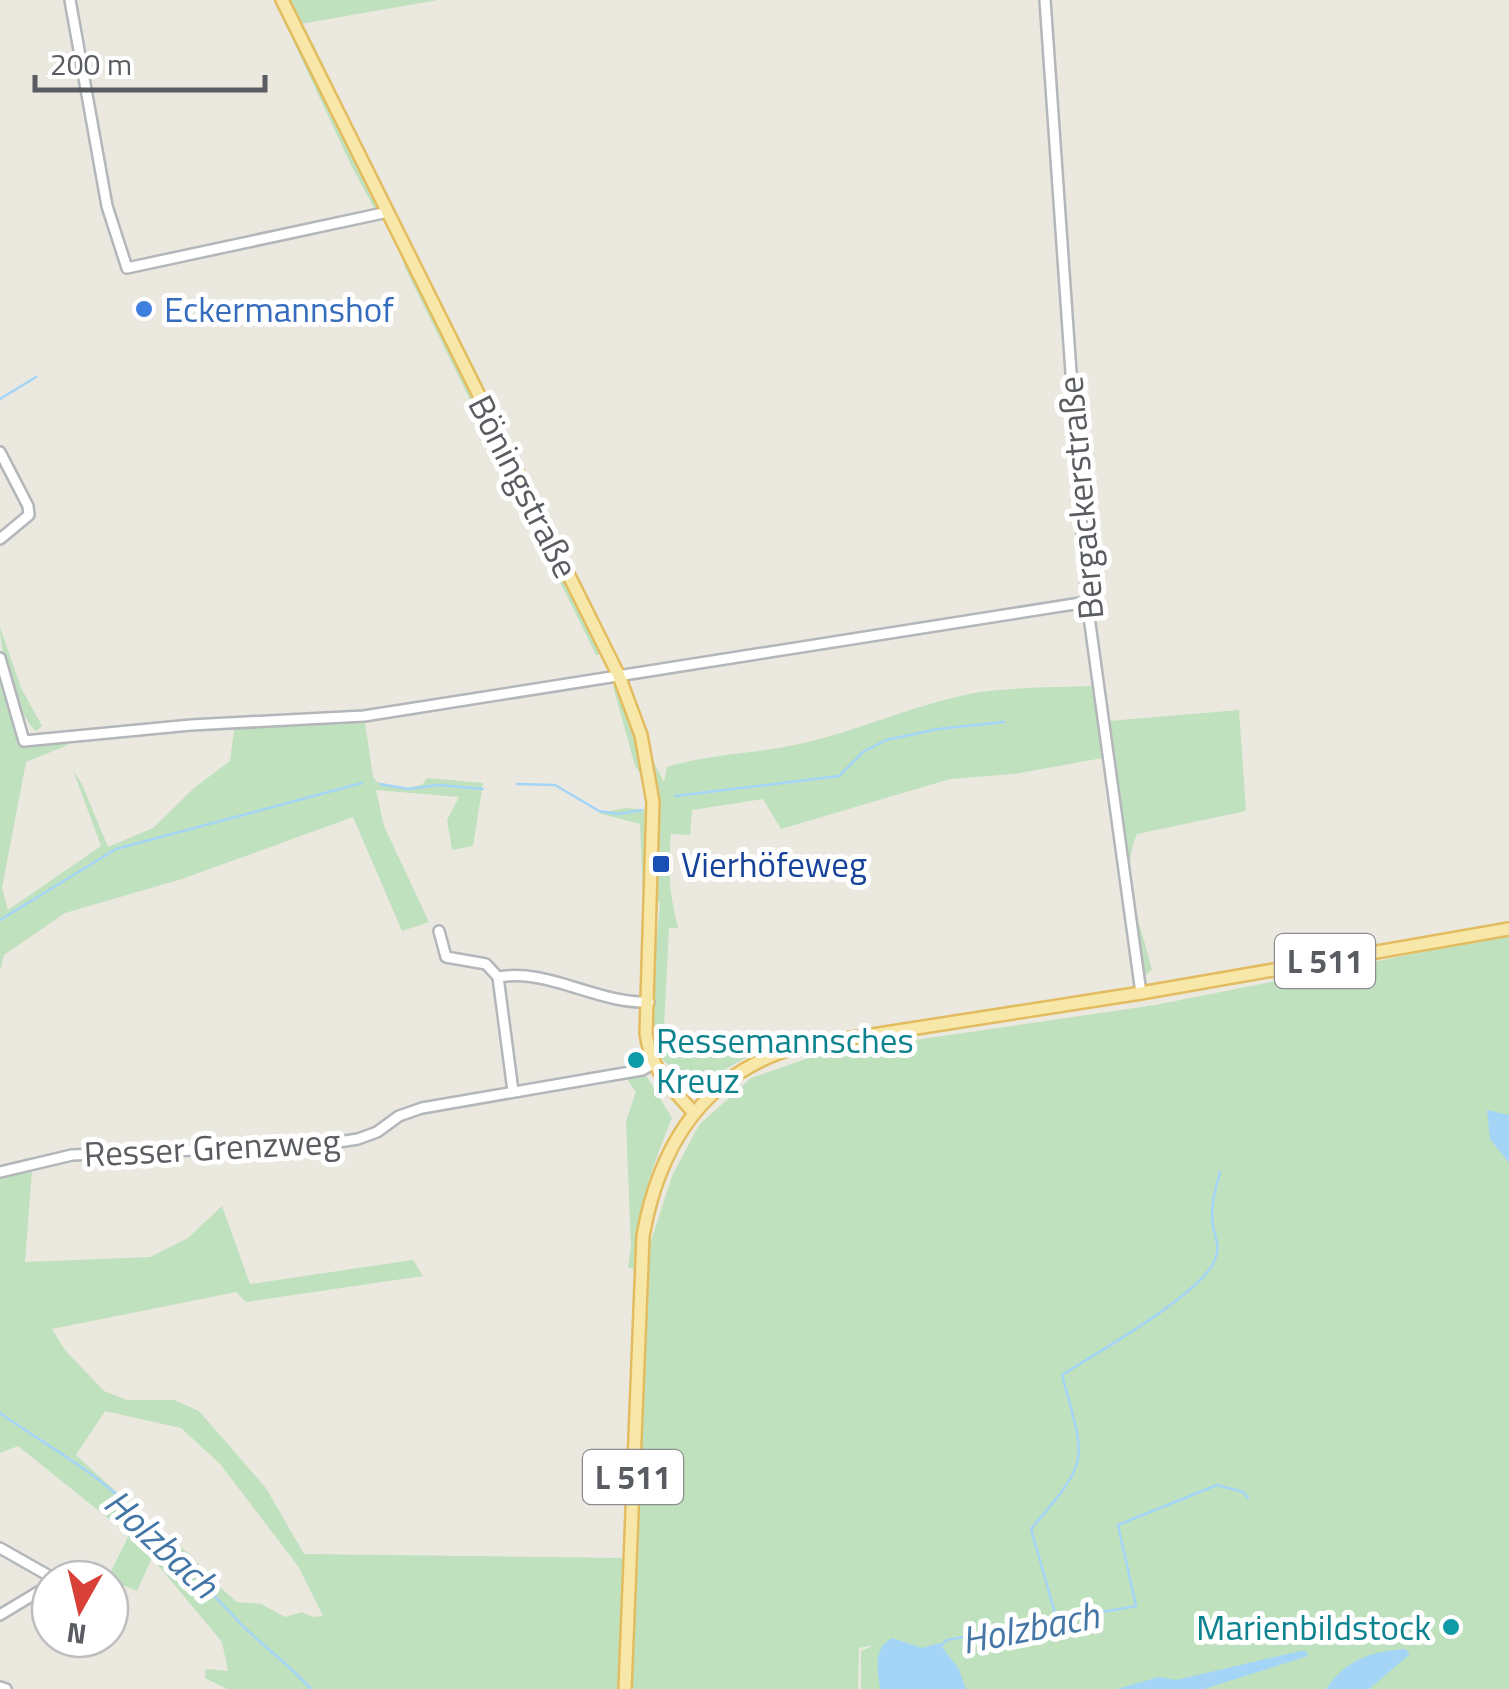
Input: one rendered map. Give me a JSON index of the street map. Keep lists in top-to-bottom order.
{
  "streets": {
    "main road": ["Böningstraße", "L 511"],
    "street": ["Bergackerstraße", "Resser Grenzweg"]
  },
  "crossings": [
    ["Böningstraße", "Resser Grenzweg"],
    ["Bergackerstraße", "L 511"]
  ],
  "water": ["Holzbach"],
  "places": {
    "other": ["Eckermannshof", "Ressemannsches Kreuz", "Marienbildstock"],
    "transit": ["Vierhöfeweg"]
  },
  "scale_bar": "200 m",
  "north": "bottom"
}
